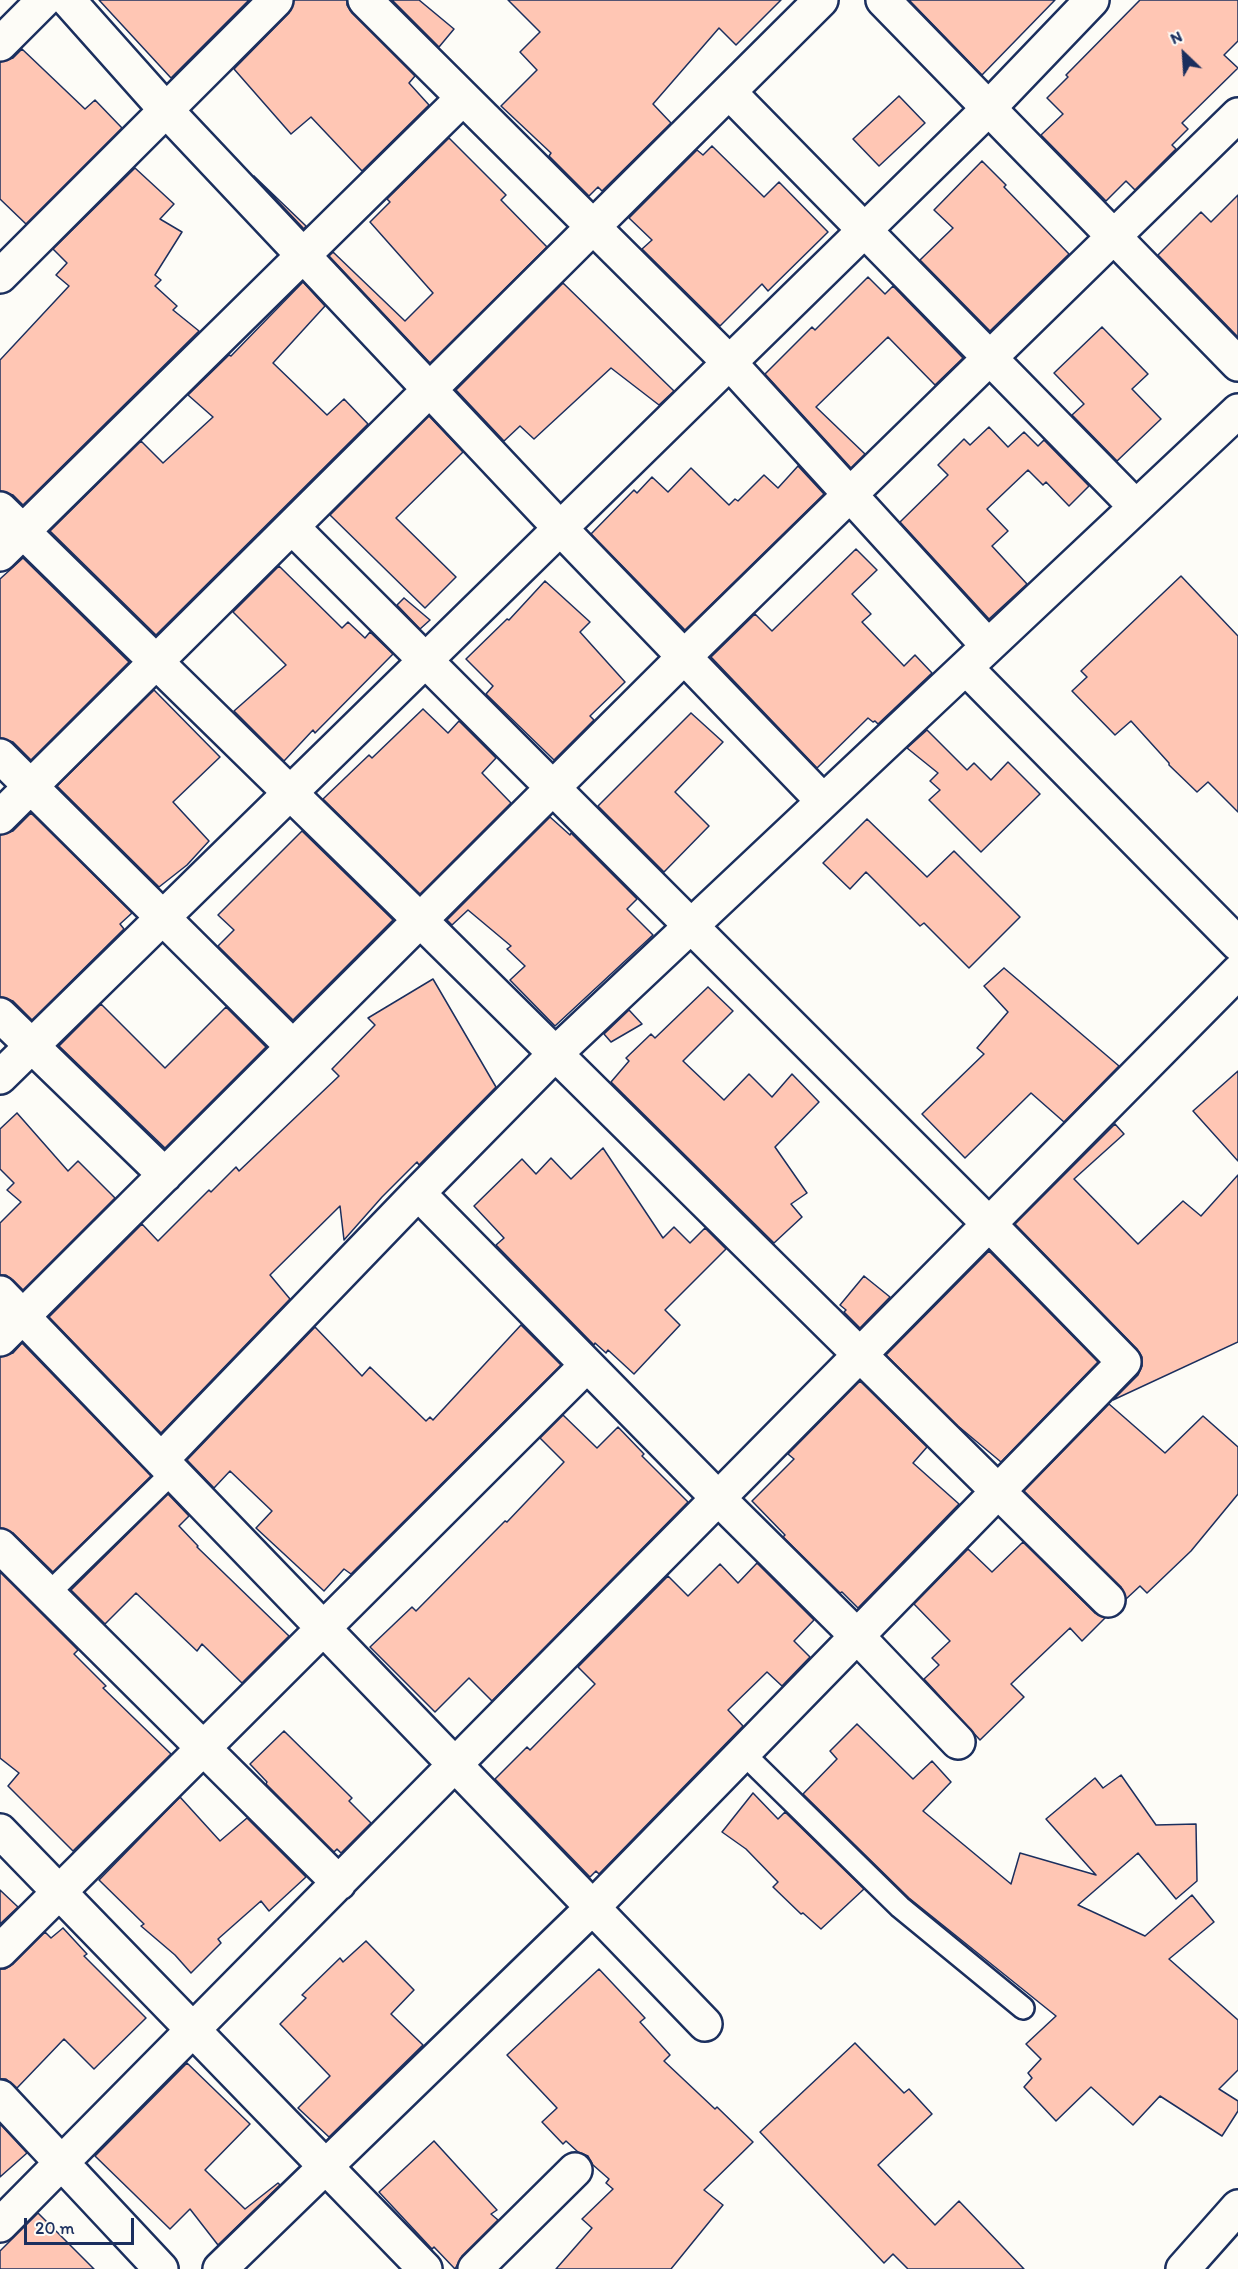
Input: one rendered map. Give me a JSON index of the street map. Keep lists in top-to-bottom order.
{
  "scale_bar": "20 m",
  "north": "top left"
}
